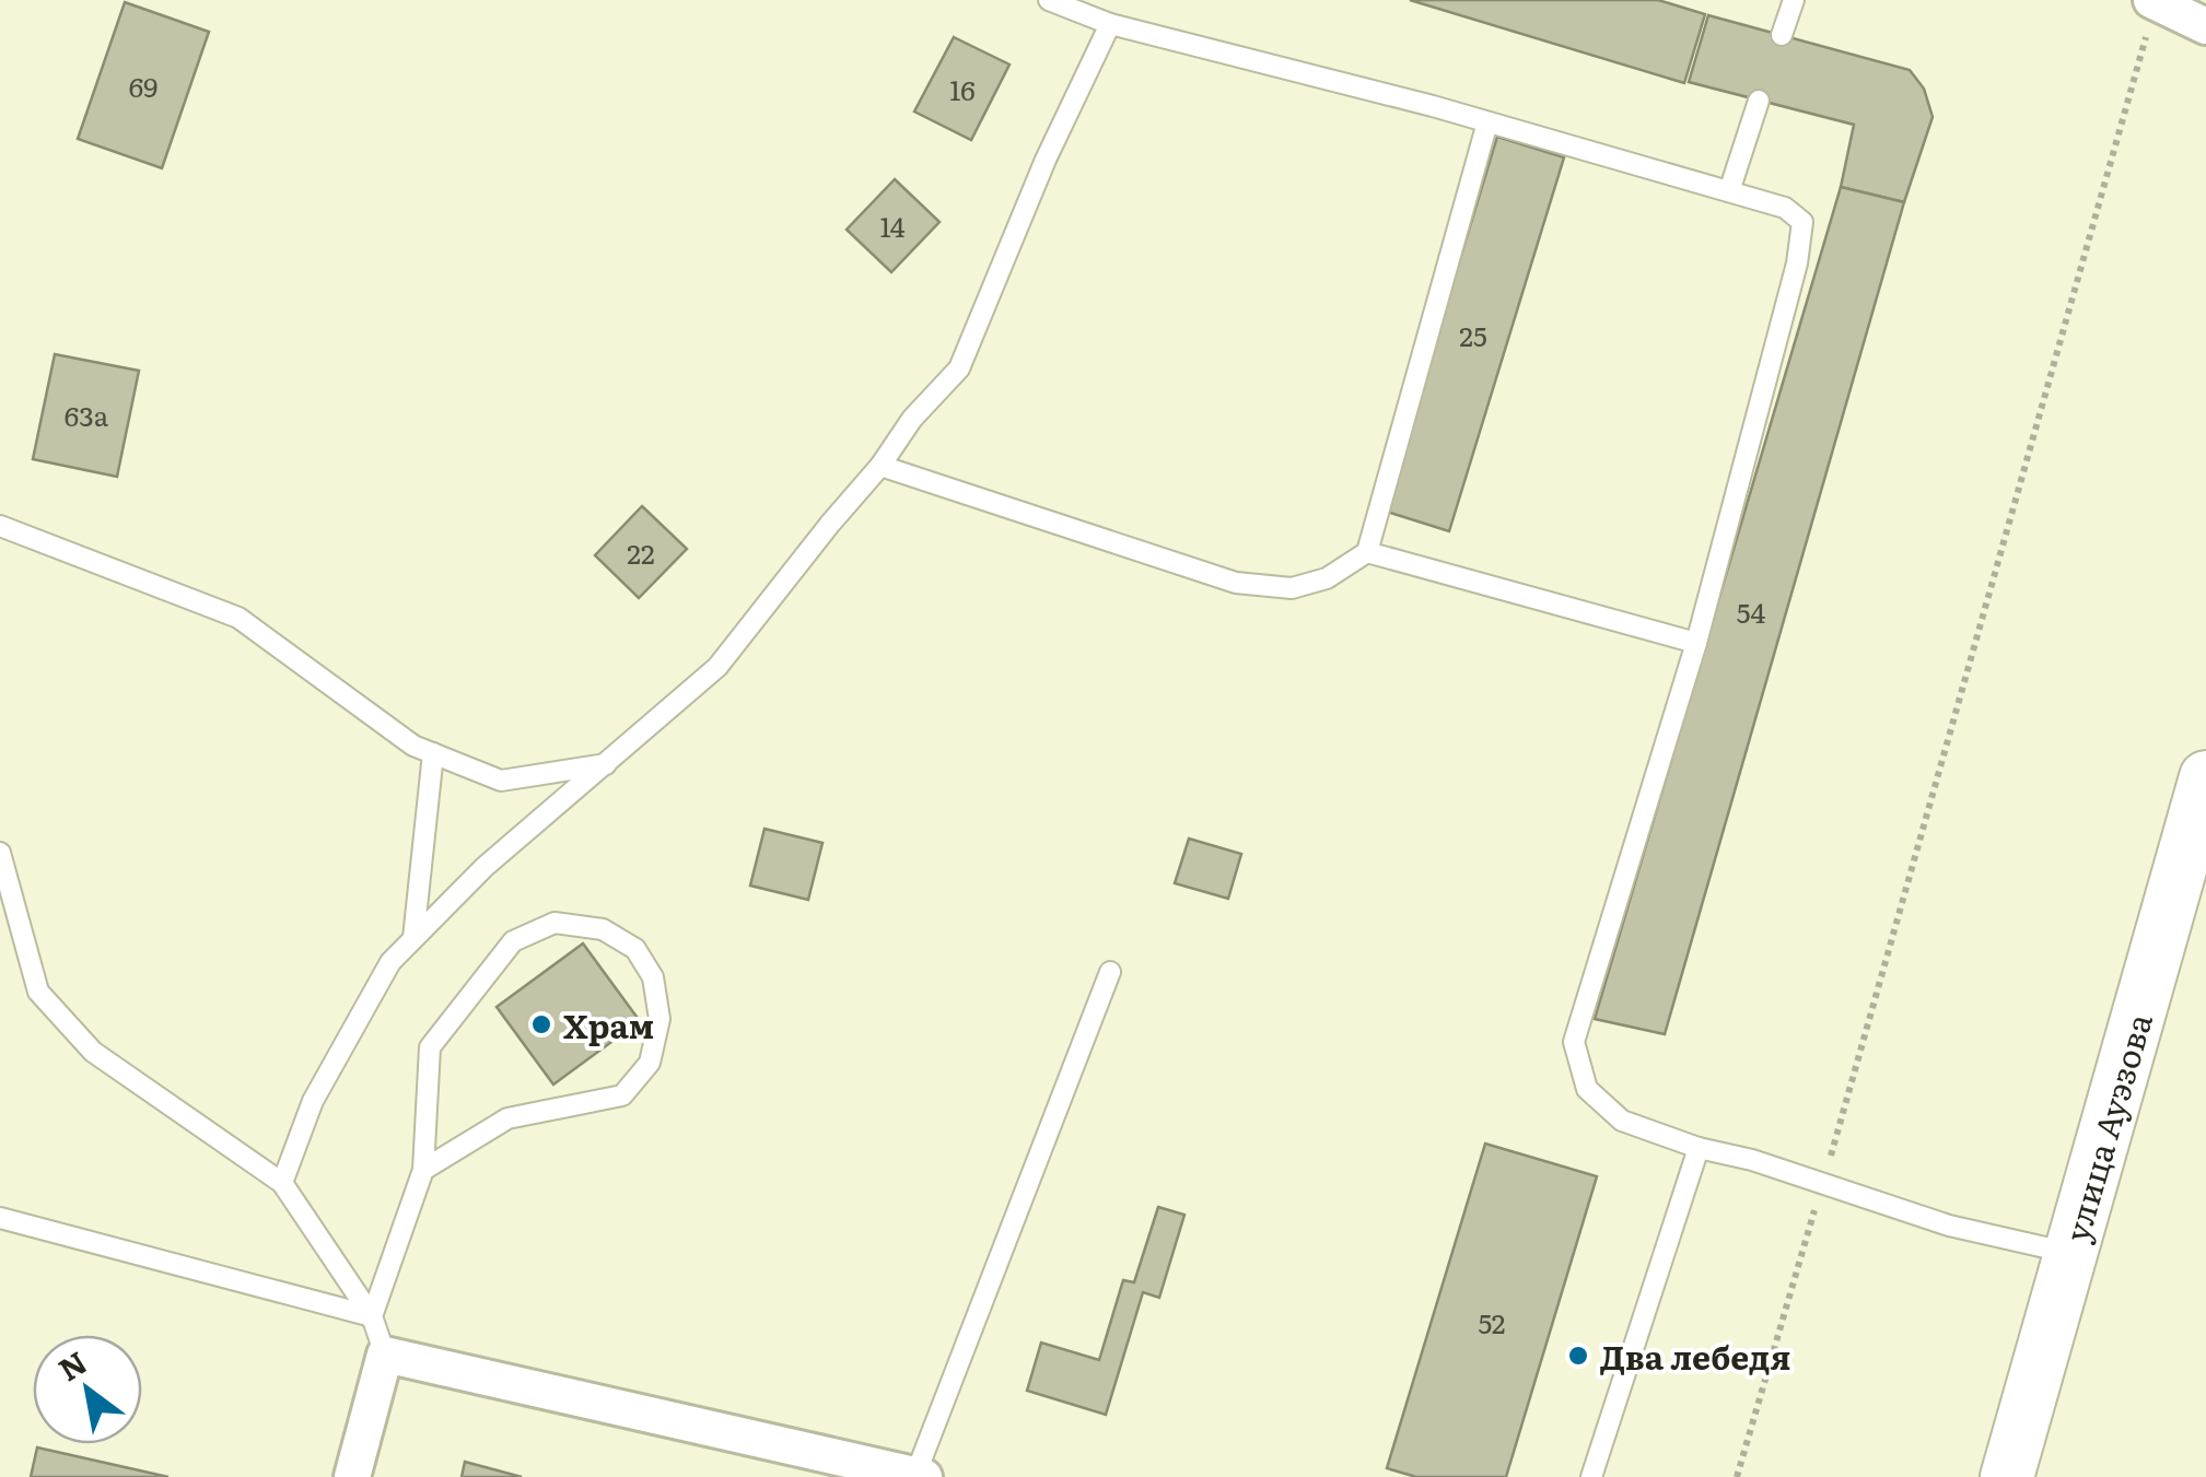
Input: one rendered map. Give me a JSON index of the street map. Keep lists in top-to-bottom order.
{
  "streets": {
    "street": ["улица Ауэзова"]
  },
  "places": ["Храм", "Два лебедя"],
  "house_numbers": [
    "69",
    "16",
    "14",
    "25",
    "63а",
    "22",
    "54",
    "52"
  ],
  "north": "top left"
}
